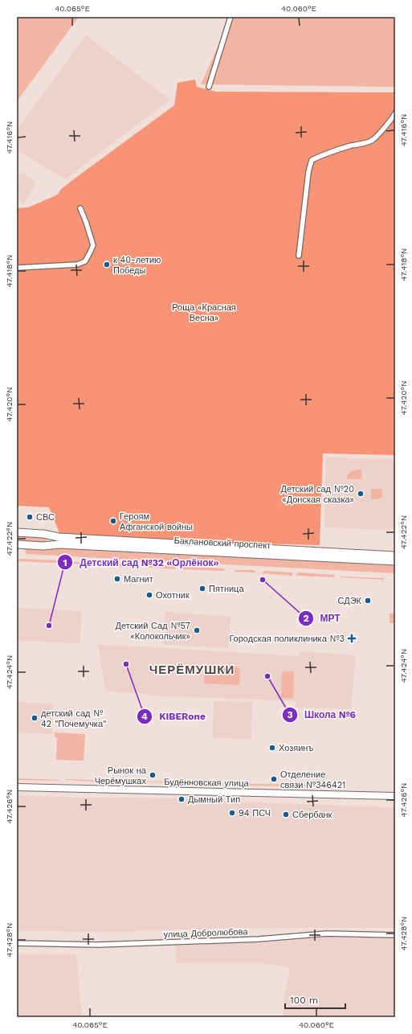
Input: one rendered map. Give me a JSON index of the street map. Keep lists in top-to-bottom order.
{
  "streets": {
    "main road": ["Баклановский проспект", "Будённовская улица"],
    "street": ["улица Добролюбова"]
  },
  "districts": ["ЧЕРЁМУШКИ"],
  "parks": ["Роща «Красная Весна»"],
  "places": {
    "other": [
      "к 40-летию Победы",
      "Детский сад №20 «Донская сказка»",
      "СВС",
      "Героям Афганской войны",
      "Магнит",
      "МРТ",
      "Пятница",
      "Охотник",
      "СДЭК",
      "Детский сад №32 «Орлёнок»",
      "Детский Сад №57 «Колокольчик»",
      "KIBERone",
      "Школа №6",
      "детский сад № 42 \"Почемучка\"",
      "Хозяинъ",
      "Рынок на Черёмушках",
      "Отделение связи №346421",
      "Дымный Тип",
      "94 ПСЧ",
      "Сбербанк"
    ],
    "health": ["Городская поликлиника №3"]
  },
  "scale_bar": "100 m",
  "coordinates": [
    "40.065°E",
    "40.060°E",
    "47.416°N",
    "47.418°N",
    "47.420°N",
    "47.422°N",
    "47.424°N",
    "47.426°N",
    "47.428°N"
  ]
}
